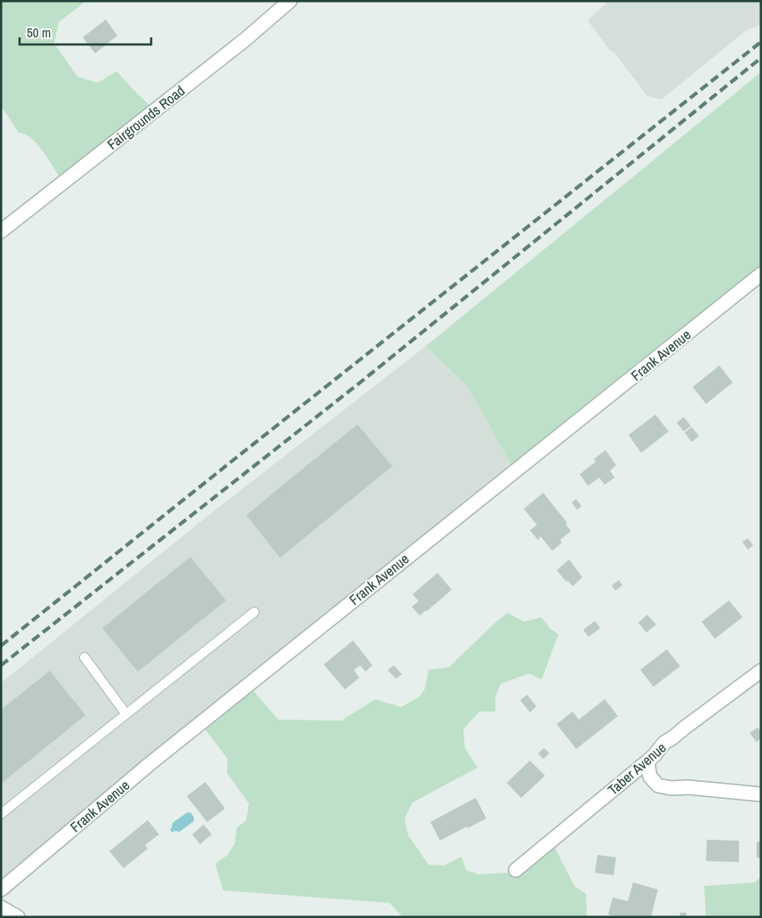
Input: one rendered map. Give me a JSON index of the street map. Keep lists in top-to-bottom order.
{
  "streets": {
    "street": ["Fairgrounds Road", "Frank Avenue", "Taber Avenue"]
  },
  "scale_bar": "50 m"
}
